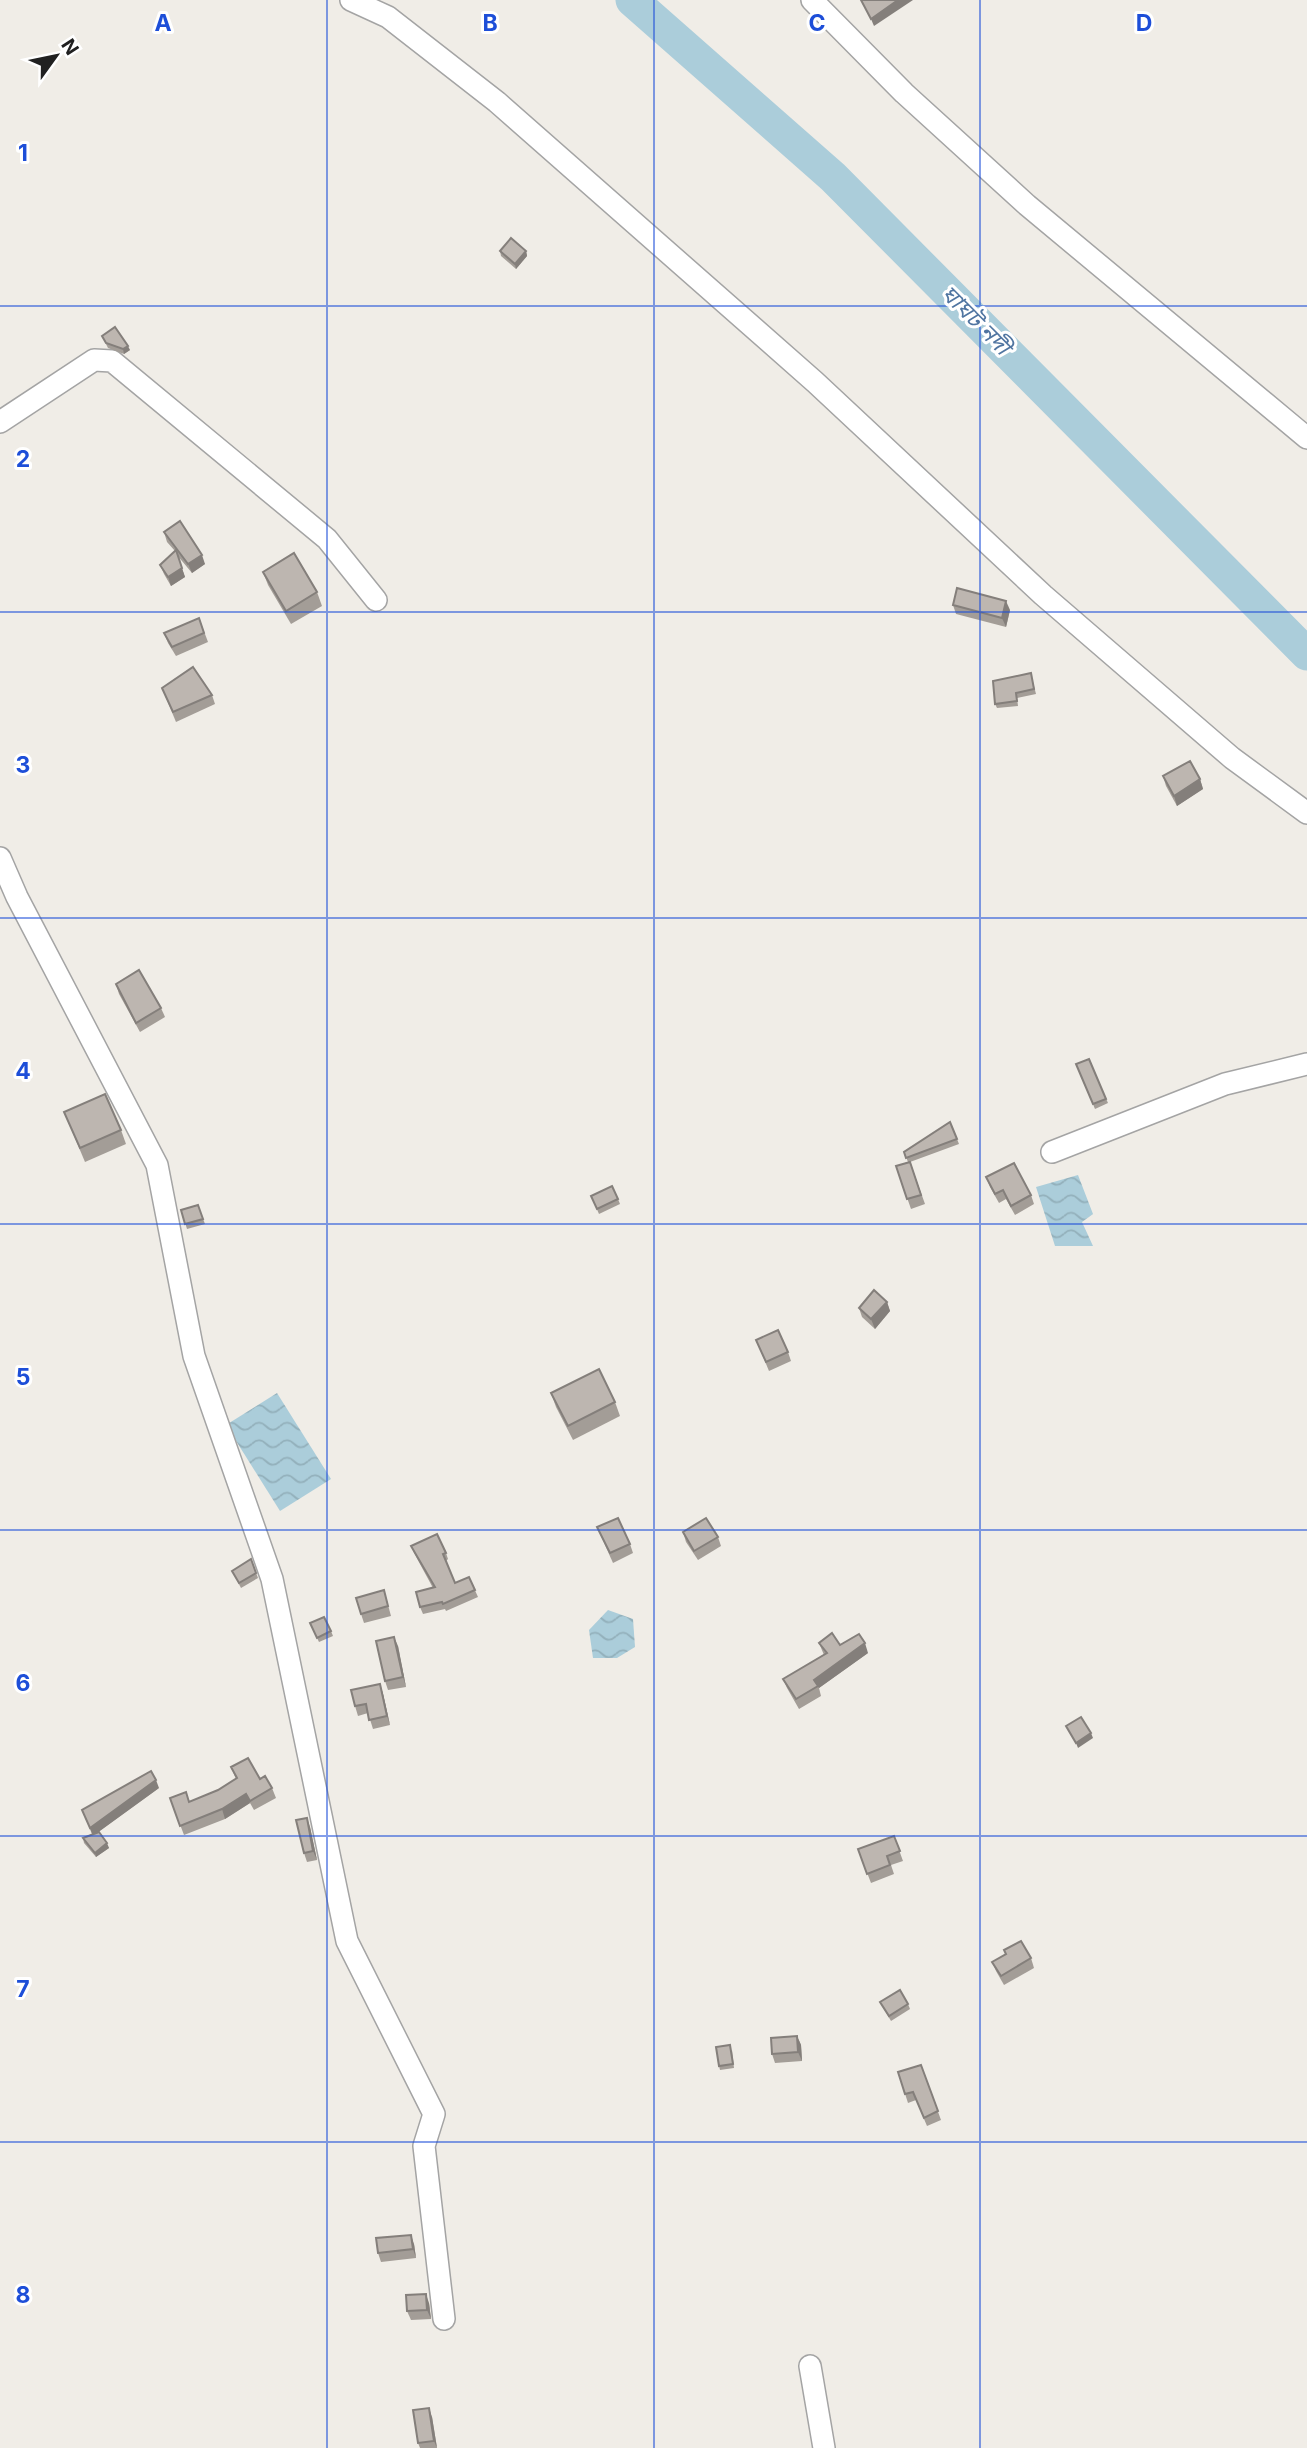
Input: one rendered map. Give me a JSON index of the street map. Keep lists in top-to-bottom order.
{
  "water": ["ঘাঘট নদী"],
  "north": "top right",
  "grid": {
    "columns": [
      "A",
      "B",
      "C",
      "D"
    ],
    "rows": [
      "1",
      "2",
      "3",
      "4",
      "5",
      "6",
      "7",
      "8"
    ]
  }
}
